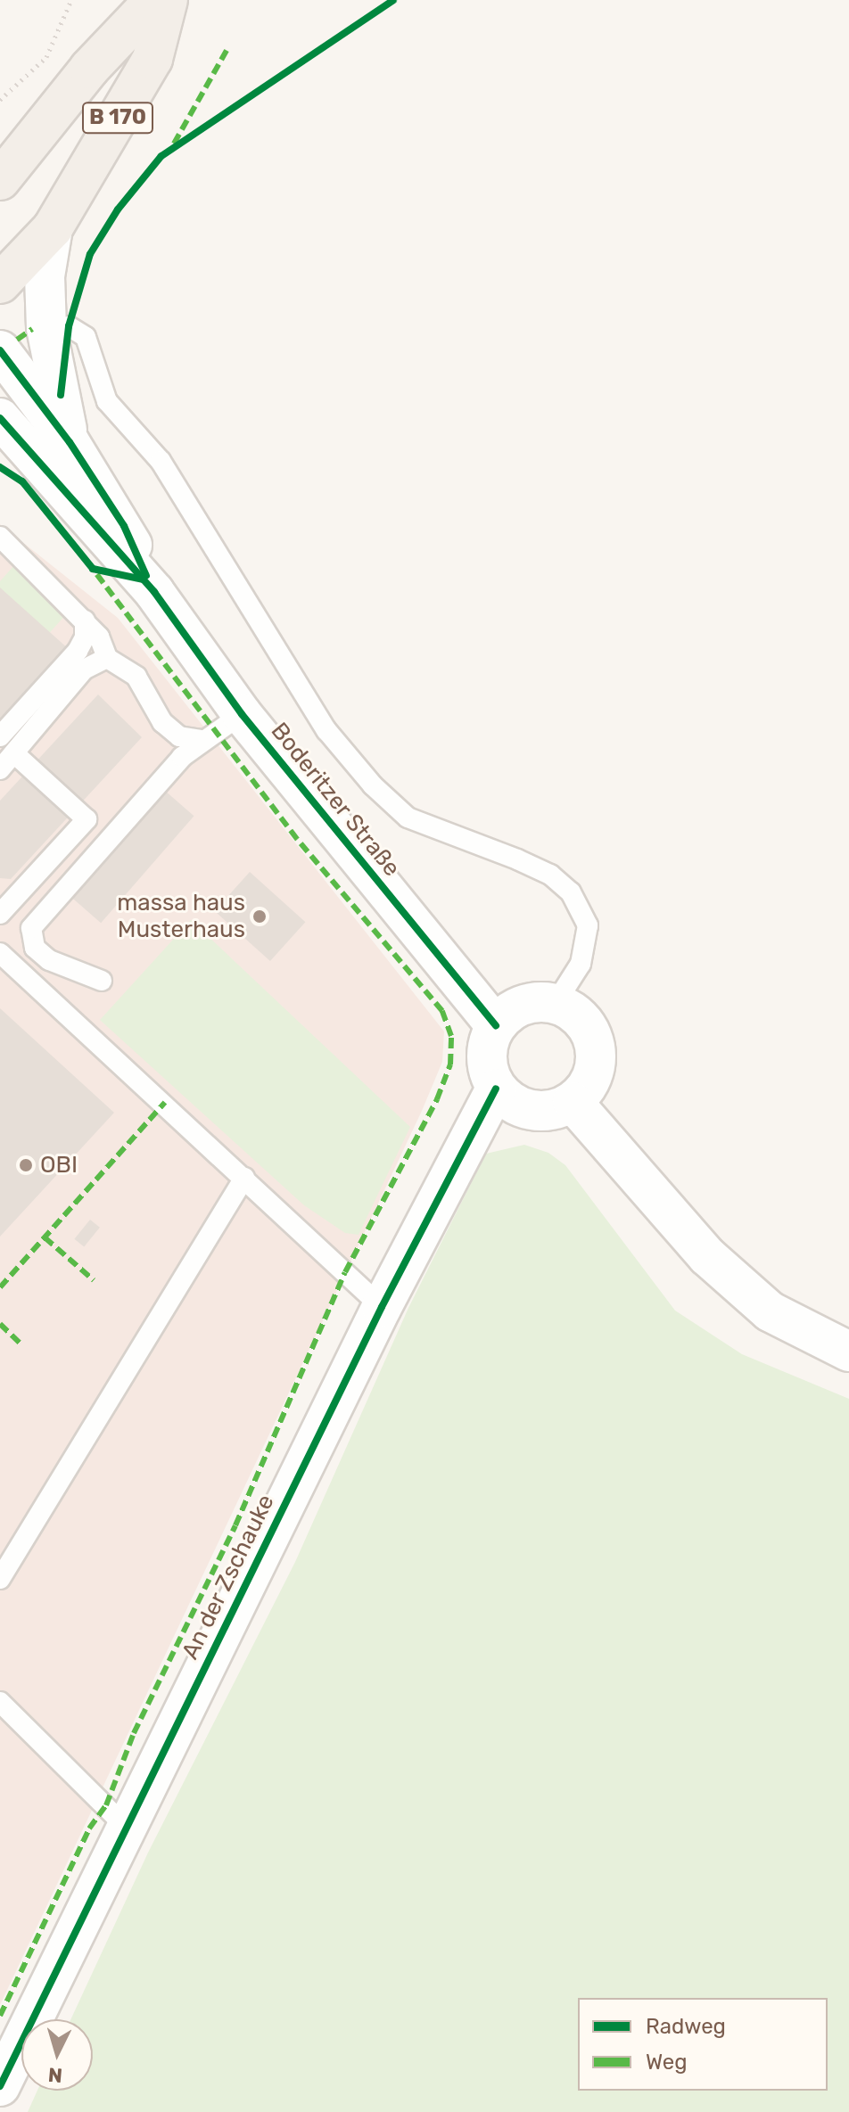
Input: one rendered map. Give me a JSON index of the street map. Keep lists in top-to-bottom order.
{
  "streets": {
    "main road": ["B 170"],
    "street": ["Boderitzer Straße", "An der Zschauke"]
  },
  "crossings": [
    ["B 170", "Boderitzer Straße"],
    ["Boderitzer Straße", "An der Zschauke"]
  ],
  "places": ["massa haus Musterhaus", "OBI"],
  "legend": ["Radweg", "Weg"],
  "north": "bottom"
}
